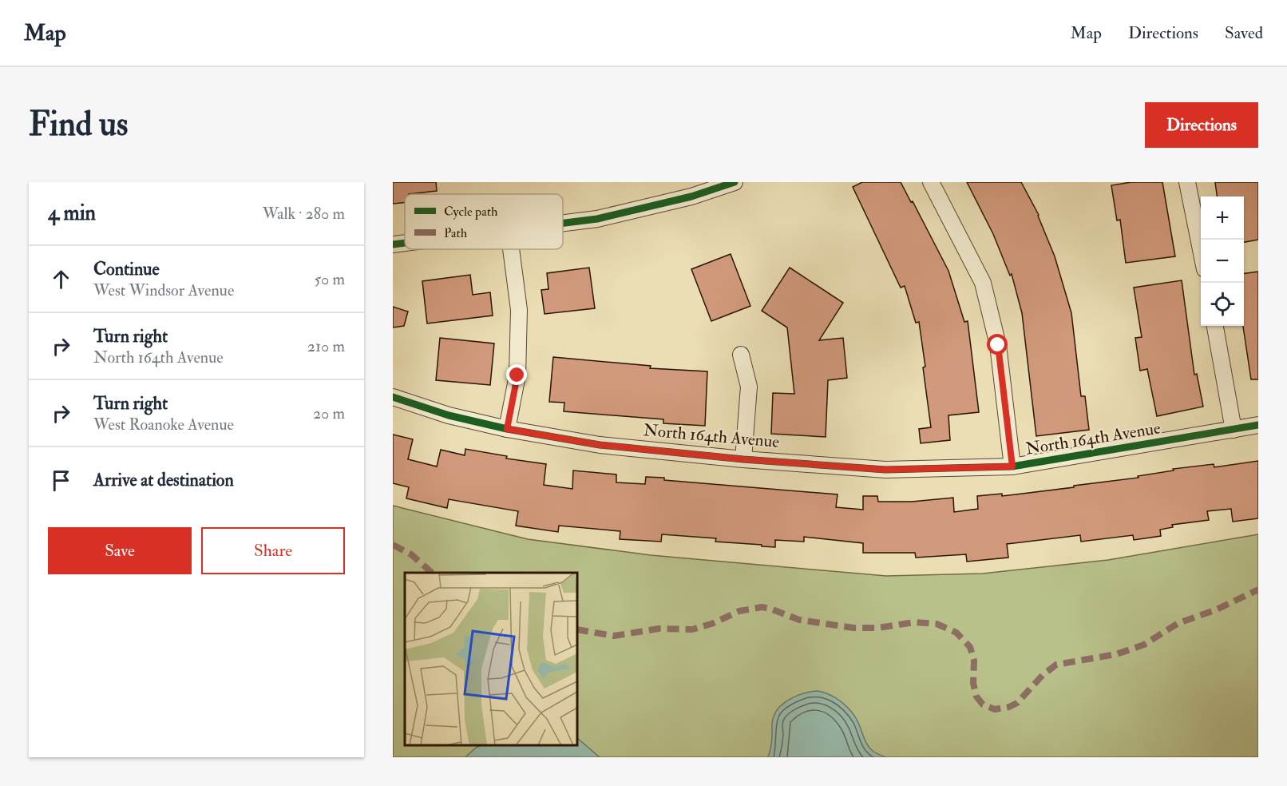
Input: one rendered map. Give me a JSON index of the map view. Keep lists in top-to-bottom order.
{
  "streets": {
    "street": ["North 164th Avenue"]
  },
  "legend": ["Cycle path", "Path"],
  "page": {
    "header": "Map",
    "nav": ["Map", "Directions", "Saved"],
    "buttons": [
      "Directions",
      ["Save", "Share"]
    ],
    "title": "Find us",
    "heading": ["4 min", "Walk · 280 m"],
    "map_buttons": ["+", "−"],
    "list": [
      ["Continue", "West Windsor Avenue", "50 m"],
      ["Turn right", "North 164th Avenue", "210 m"],
      ["Turn right", "West Roanoke Avenue", "20 m"],
      "Arrive at destination"
    ]
  }
}
